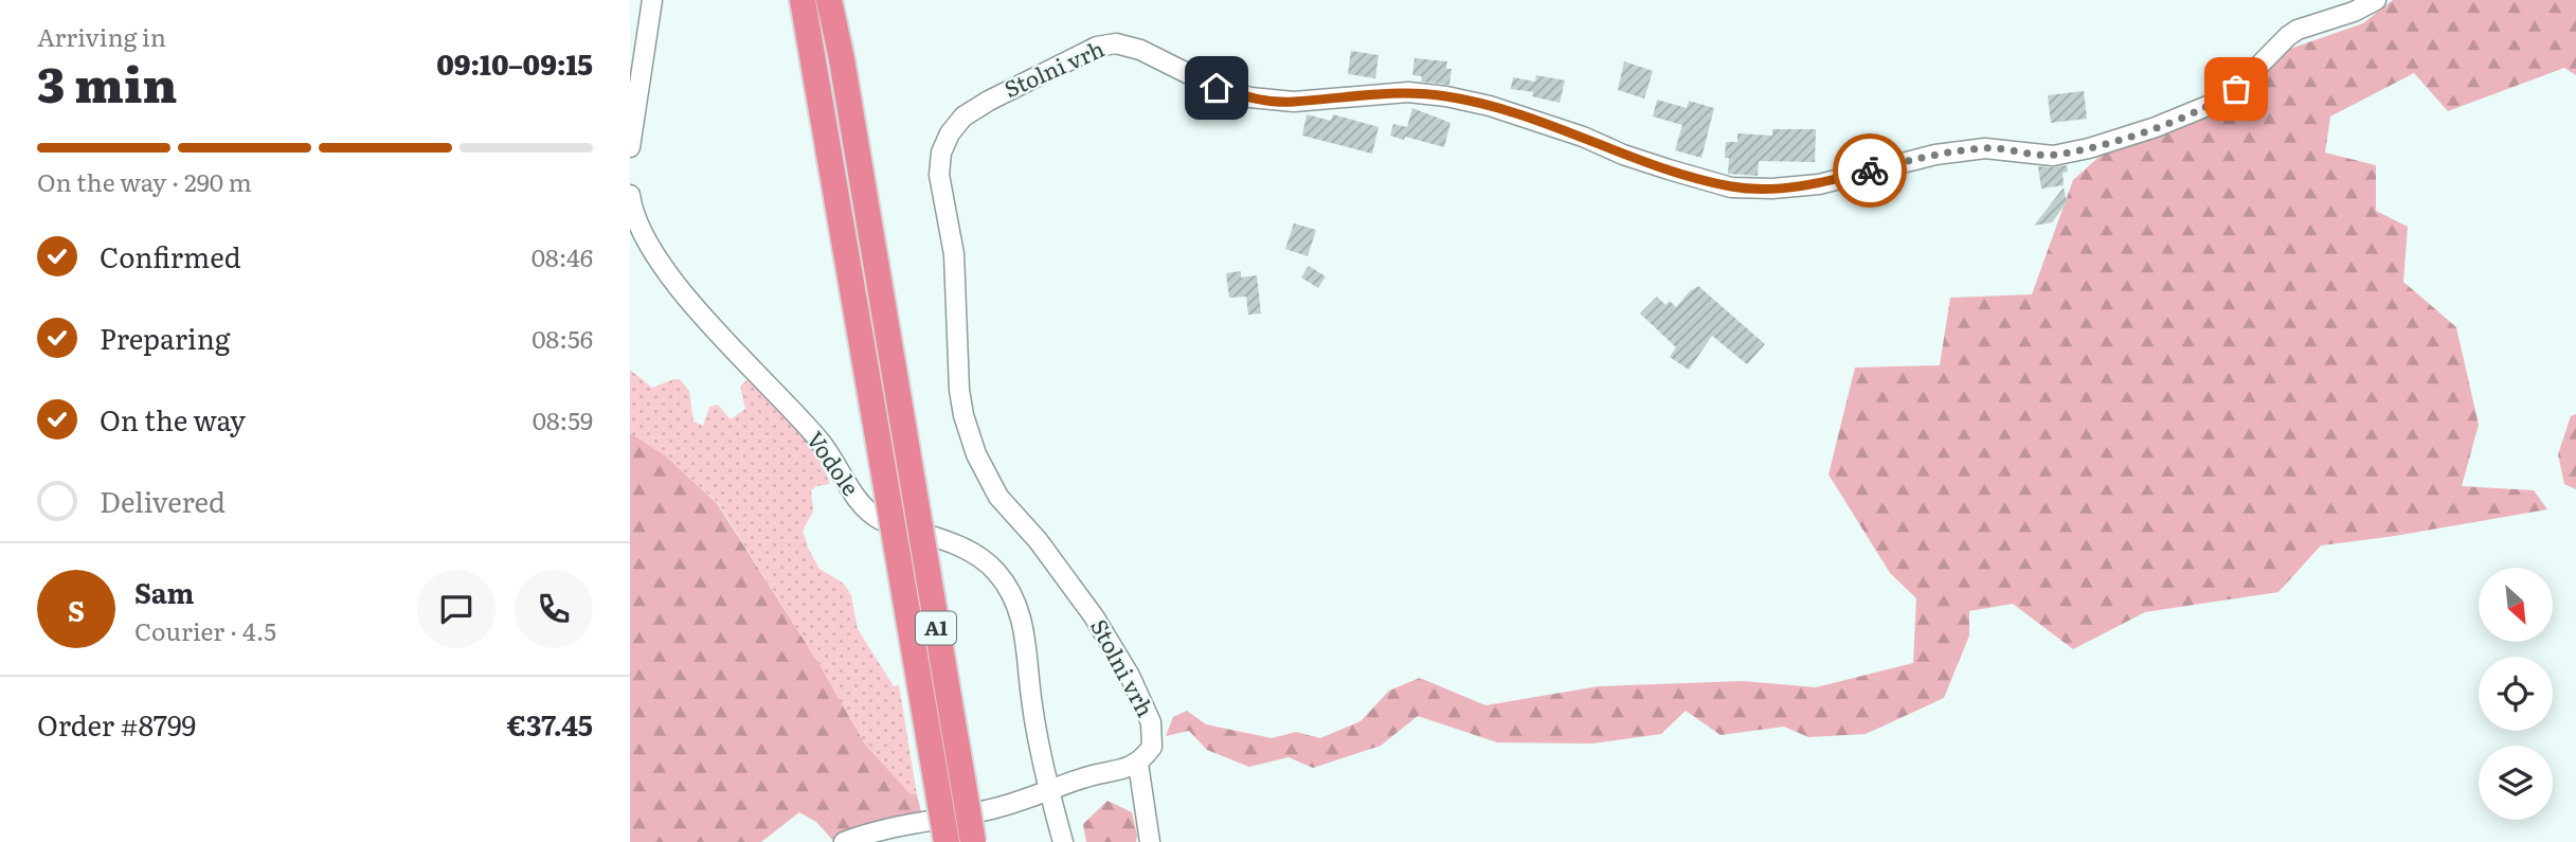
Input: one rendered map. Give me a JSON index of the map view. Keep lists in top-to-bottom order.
{
  "streets": {
    "highway": ["A1"],
    "street": ["Stolni vrh", "Vodole"]
  },
  "north": "bottom right",
  "page": {
    "heading": ["3 min", "Arriving in", "09:10–09:15"],
    "panel": [
      "Sam",
      "Courier · 4.5",
      "Order #8799",
      "€37.45"
    ],
    "bar": "On the way · 290 m",
    "list": [
      ["Confirmed", "08:46"],
      ["Preparing", "08:56"],
      ["On the way", "08:59"],
      "Delivered"
    ],
    "round": "S"
  }
}
